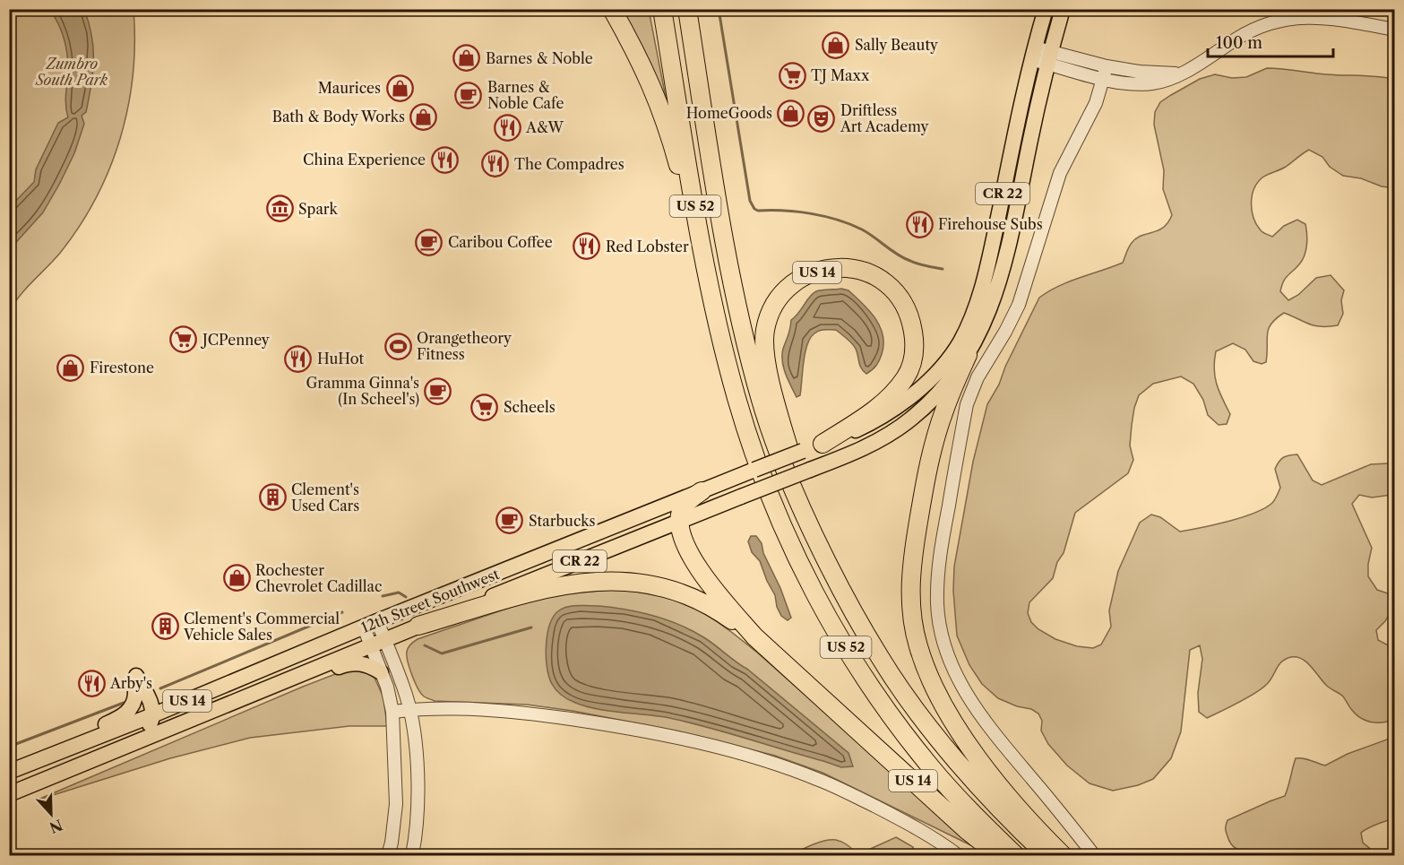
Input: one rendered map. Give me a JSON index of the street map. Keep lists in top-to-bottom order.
{
  "streets": {
    "highway": ["US 52", "US 14"],
    "main road": ["CR 22", "12th Street Southwest"]
  },
  "crossings": [
    ["CR 22", "US 14"],
    ["CR 22", "12th Street Southwest"],
    ["US 52", "US 14"],
    ["US 14", "12th Street Southwest"]
  ],
  "parks": ["Zumbro South Park"],
  "places": {
    "shop": [
      "Sally Beauty",
      "Barnes & Noble",
      "Maurices",
      "HomeGoods",
      "Bath & Body Works",
      "Firestone",
      "Rochester Chevrolet Cadillac"
    ],
    "supermarket": ["TJ Maxx", "JCPenney", "Scheels"],
    "cafe": [
      "Barnes & Noble Cafe",
      "Caribou Coffee",
      "Gramma Ginna's (In Scheel's)",
      "Starbucks"
    ],
    "theatre": ["Driftless Art Academy"],
    "restaurant": [
      "A&W",
      "China Experience",
      "The Compadres",
      "Firehouse Subs",
      "Red Lobster",
      "HuHot",
      "Arby's"
    ],
    "museum": ["Spark"],
    "sports": ["Orangetheory Fitness"],
    "building": ["Clement's Used Cars", "Clement's Commercial Vehicle Sales"]
  },
  "scale_bar": "100 m",
  "north": "bottom"
}
